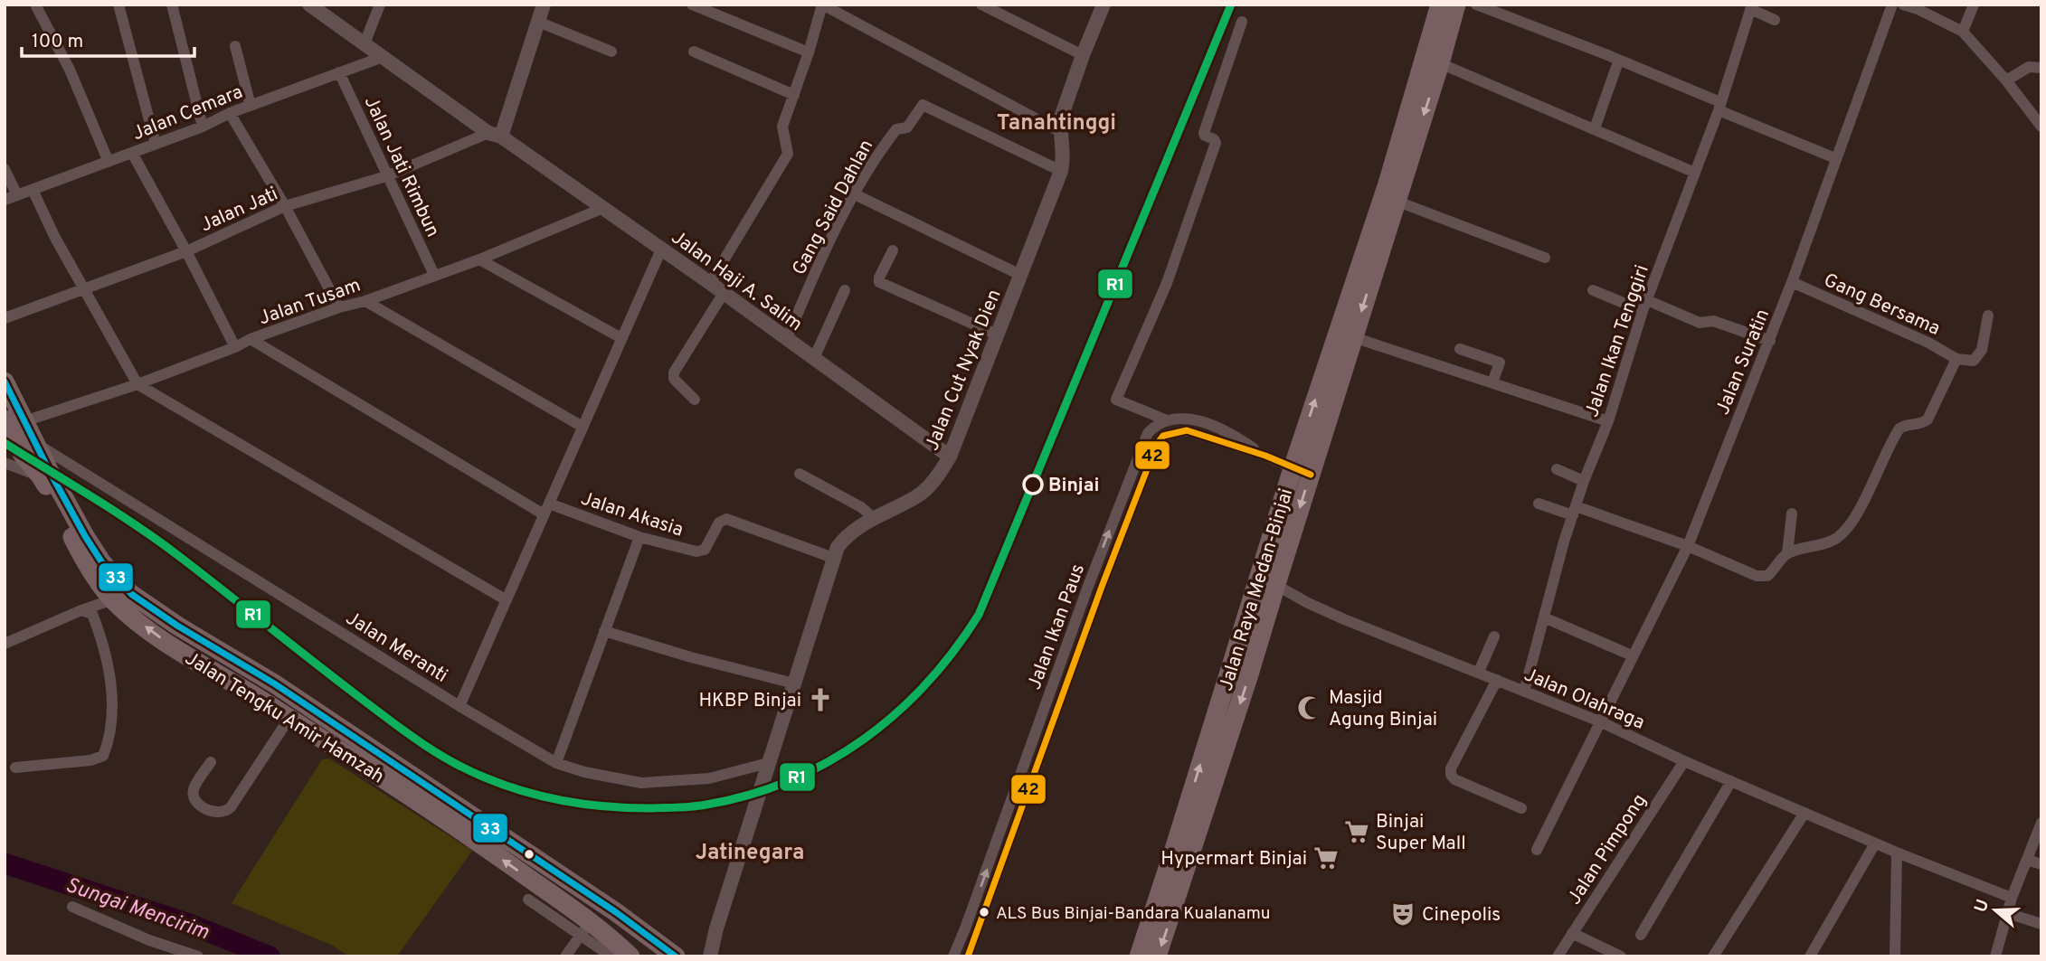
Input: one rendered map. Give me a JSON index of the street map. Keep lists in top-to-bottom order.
{
  "streets": {
    "main road": ["Jalan Raya Medan-Binjai", "Jalan Tengku Amir Hamzah"],
    "street": [
      "Jalan Cemara",
      "Jalan Jati Rimbun",
      "Gang Said Dahlan",
      "Jalan Jati",
      "Jalan Haji A. Salim",
      "Jalan Tusam",
      "Gang Bersama",
      "Jalan Ikan Tenggiri",
      "Jalan Suratin",
      "Jalan Cut Nyak Dien",
      "Jalan Akasia",
      "Jalan Ikan Paus",
      "Jalan Meranti",
      "Jalan Olahraga",
      "Jalan Pimpong"
    ]
  },
  "crossings": [
    ["Jalan Cemara", "Jalan Jati Rimbun"],
    ["Jalan Cemara", "Jalan Haji A. Salim"],
    ["Jalan Jati Rimbun", "Jalan Jati"],
    ["Jalan Jati Rimbun", "Jalan Tusam"],
    ["Gang Said Dahlan", "Jalan Haji A. Salim"],
    ["Gang Said Dahlan", "Jalan Cut Nyak Dien"],
    ["Jalan Jati", "Jalan Haji A. Salim"],
    ["Jalan Haji A. Salim", "Jalan Tusam"],
    ["Jalan Haji A. Salim", "Jalan Cut Nyak Dien"],
    ["Jalan Tusam", "Jalan Akasia"],
    ["Jalan Tusam", "Jalan Tengku Amir Hamzah"],
    ["Gang Bersama", "Jalan Suratin"],
    ["Jalan Ikan Tenggiri", "Jalan Olahraga"],
    ["Jalan Suratin", "Jalan Olahraga"],
    ["Jalan Cut Nyak Dien", "Jalan Akasia"],
    ["Jalan Cut Nyak Dien", "Jalan Meranti"],
    ["Jalan Raya Medan-Binjai", "Jalan Ikan Paus"],
    ["Jalan Raya Medan-Binjai", "Jalan Olahraga"],
    ["Jalan Meranti", "Jalan Tengku Amir Hamzah"],
    ["Jalan Olahraga", "Jalan Pimpong"]
  ],
  "districts": ["Tanahtinggi", "Jatinegara"],
  "water": ["Sungai Mencirim"],
  "places": {
    "other": ["Binjai", "ALS Bus Binjai-Bandara Kualanamu"],
    "church": ["HKBP Binjai"],
    "mosque": ["Masjid Agung Binjai"],
    "supermarket": ["Binjai Super Mall", "Hypermart Binjai"],
    "theatre": ["Cinepolis"]
  },
  "lines": ["transit line R1", "transit line 33", "transit line 42"],
  "scale_bar": "100 m",
  "north": "left"
}
